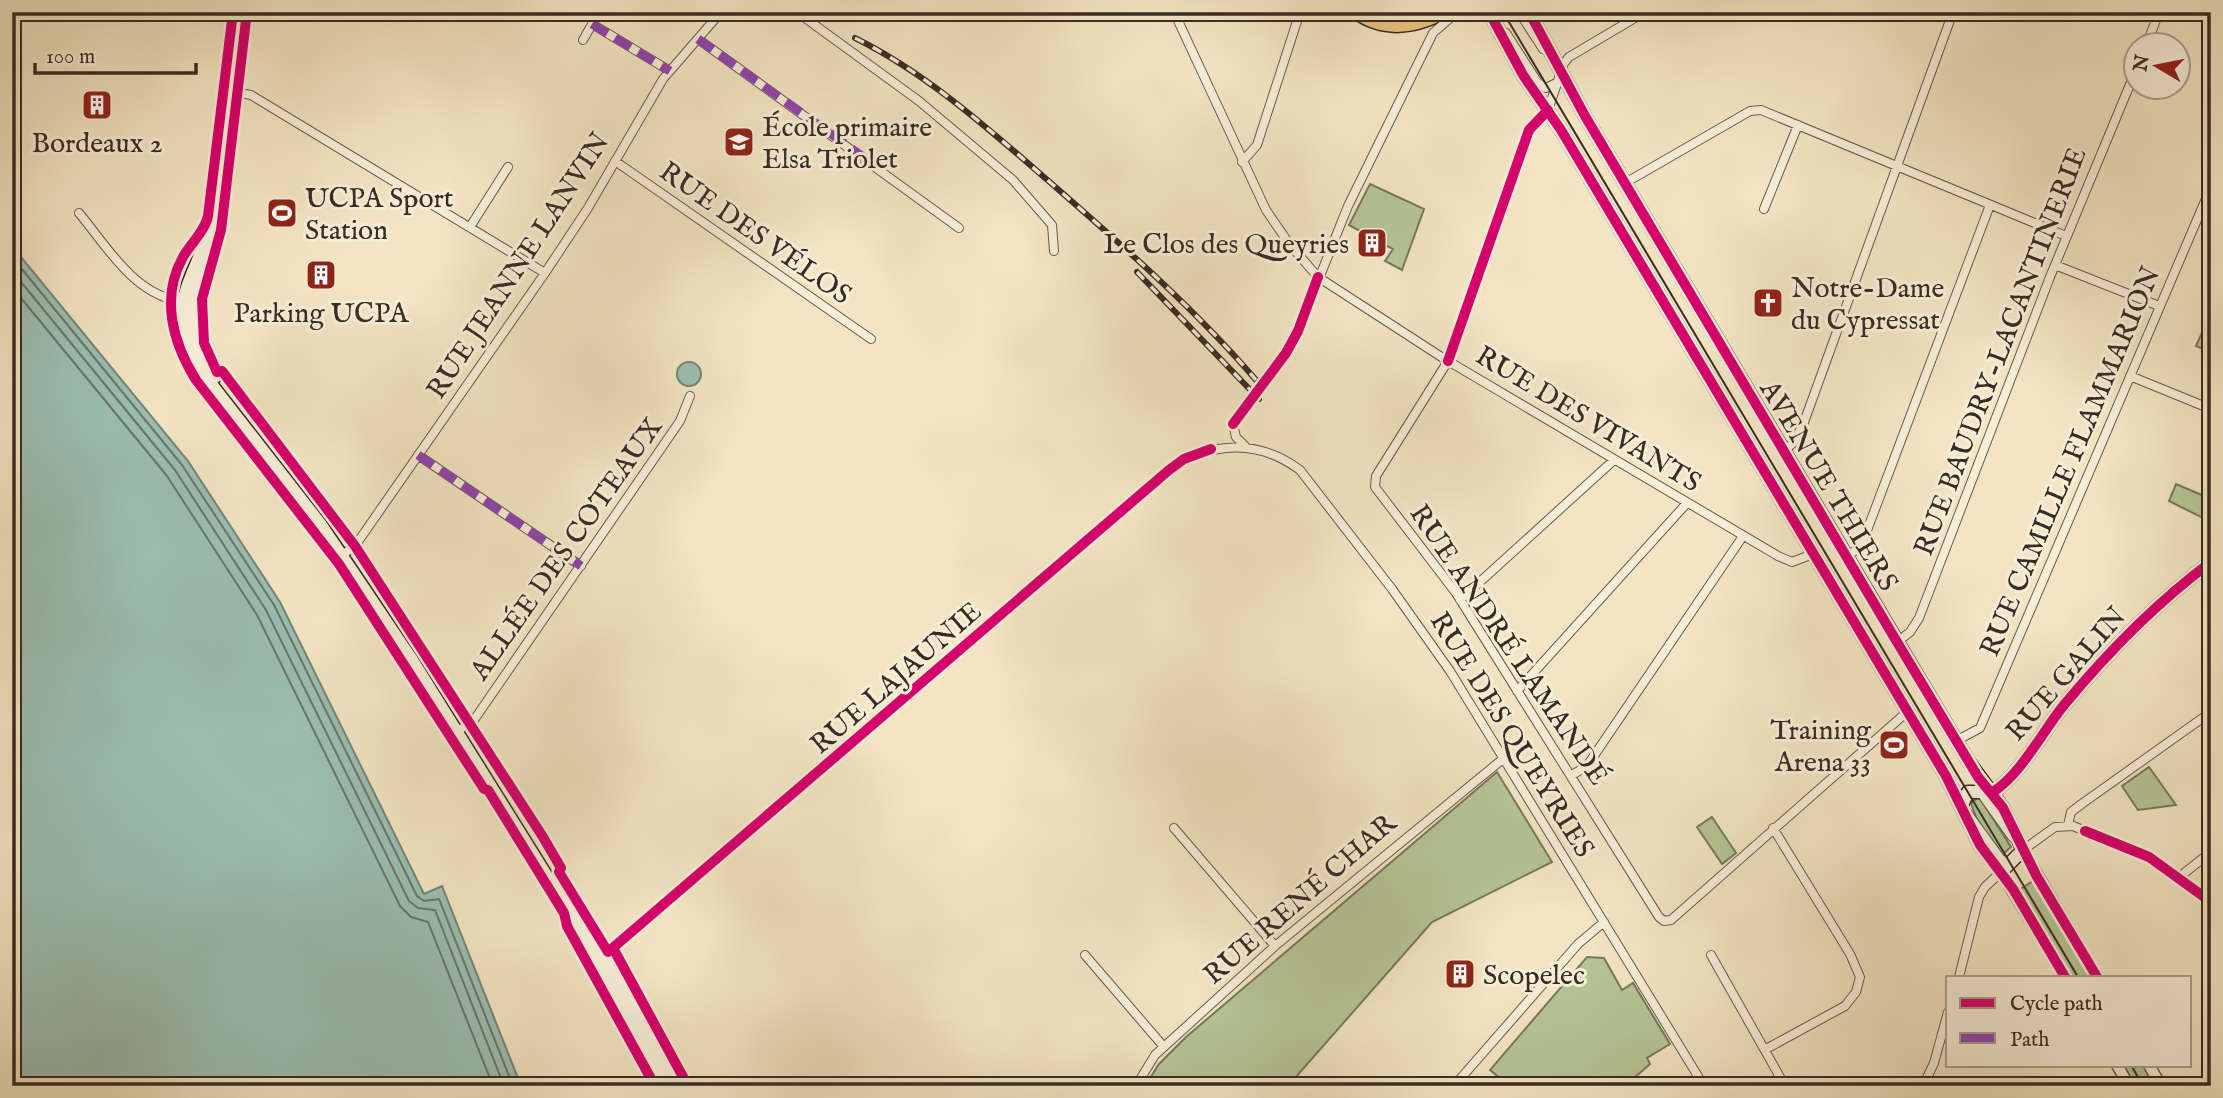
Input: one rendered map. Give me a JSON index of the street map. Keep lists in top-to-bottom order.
{
  "streets": {
    "main road": ["AVENUE THIERS", "RUE GALIN"],
    "street": [
      "RUE DES VÉLOS",
      "RUE JEANNE LANVIN",
      "RUE BAUDRY-LACANTINERIE",
      "RUE DES VIVANTS",
      "RUE CAMILLE FLAMMARION",
      "ALLÉE DES COTEAUX",
      "RUE ANDRÉ LAMANDÉ",
      "RUE LAJAUNIE",
      "RUE DES QUEYRIES",
      "RUE RENÉ CHAR"
    ]
  },
  "crossings": [
    ["RUE DES VÉLOS", "RUE JEANNE LANVIN"],
    ["RUE BAUDRY-LACANTINERIE", "AVENUE THIERS"],
    ["RUE DES VIVANTS", "AVENUE THIERS"],
    ["RUE DES VIVANTS", "RUE ANDRÉ LAMANDÉ"],
    ["RUE CAMILLE FLAMMARION", "AVENUE THIERS"],
    ["AVENUE THIERS", "RUE GALIN"],
    ["RUE LAJAUNIE", "RUE DES QUEYRIES"],
    ["RUE DES QUEYRIES", "RUE RENÉ CHAR"]
  ],
  "places": {
    "building": [
      "Bordeaux 2",
      "Le Clos des Queyries",
      "Parking UCPA",
      "Scopelec"
    ],
    "school or university": ["École primaire Elsa Triolet"],
    "sports": ["UCPA Sport Station", "Training Arena 33"],
    "church": ["Notre-Dame du Cypressat"]
  },
  "legend": ["Cycle path", "Path"],
  "scale_bar": "100 m",
  "north": "left"
}
